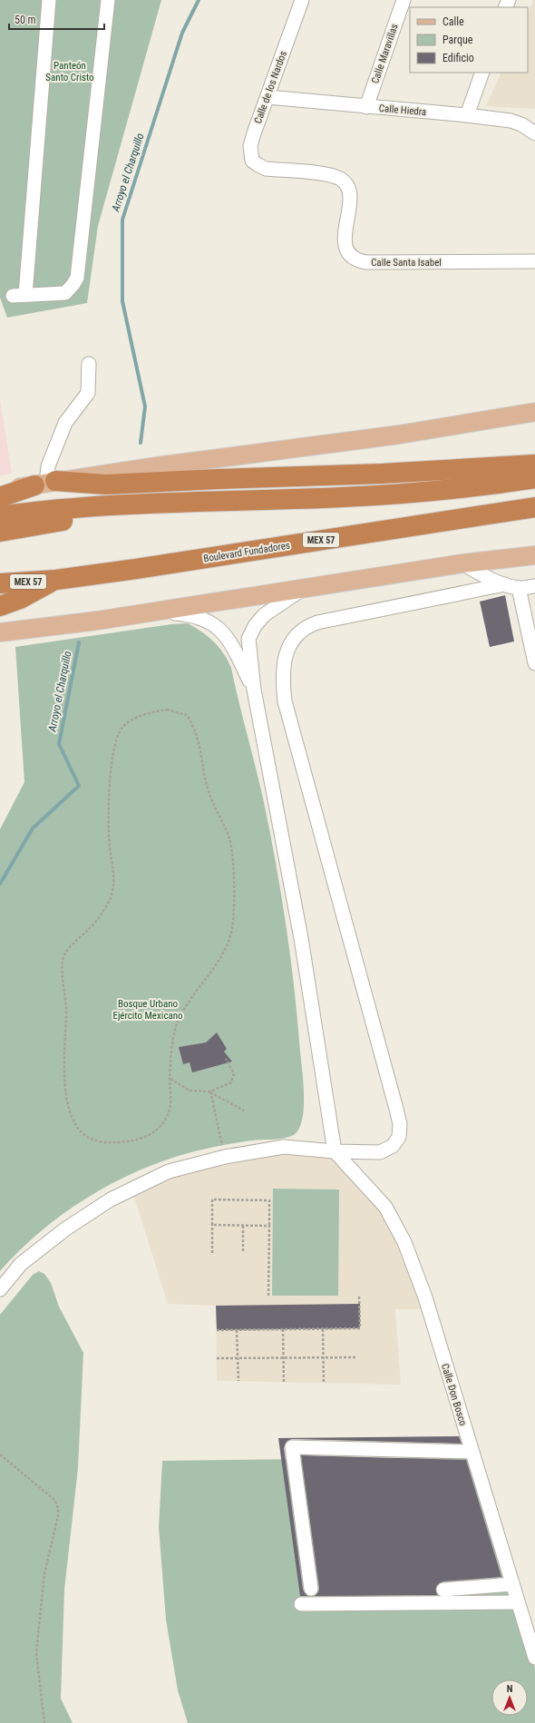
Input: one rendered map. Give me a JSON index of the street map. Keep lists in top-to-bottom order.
{
  "streets": {
    "highway": ["MEX 57", "Boulevard Fundadores"],
    "street": [
      "Calle Maravillas",
      "Calle de los Nardos",
      "Calle Hiedra",
      "Calle Santa Isabel",
      "Calle Don Bosco"
    ]
  },
  "crossings": [
    ["Calle Maravillas", "Calle Hiedra"],
    ["Calle de los Nardos", "Calle Hiedra"],
    ["Calle de los Nardos", "Calle Santa Isabel"]
  ],
  "water": ["Arroyo el Charquillo"],
  "parks": ["Panteón Santo Cristo", "Bosque Urbano Ejército Mexicano"],
  "legend": ["Calle", "Parque", "Edificio"],
  "scale_bar": "50 m",
  "north": "top"
}
